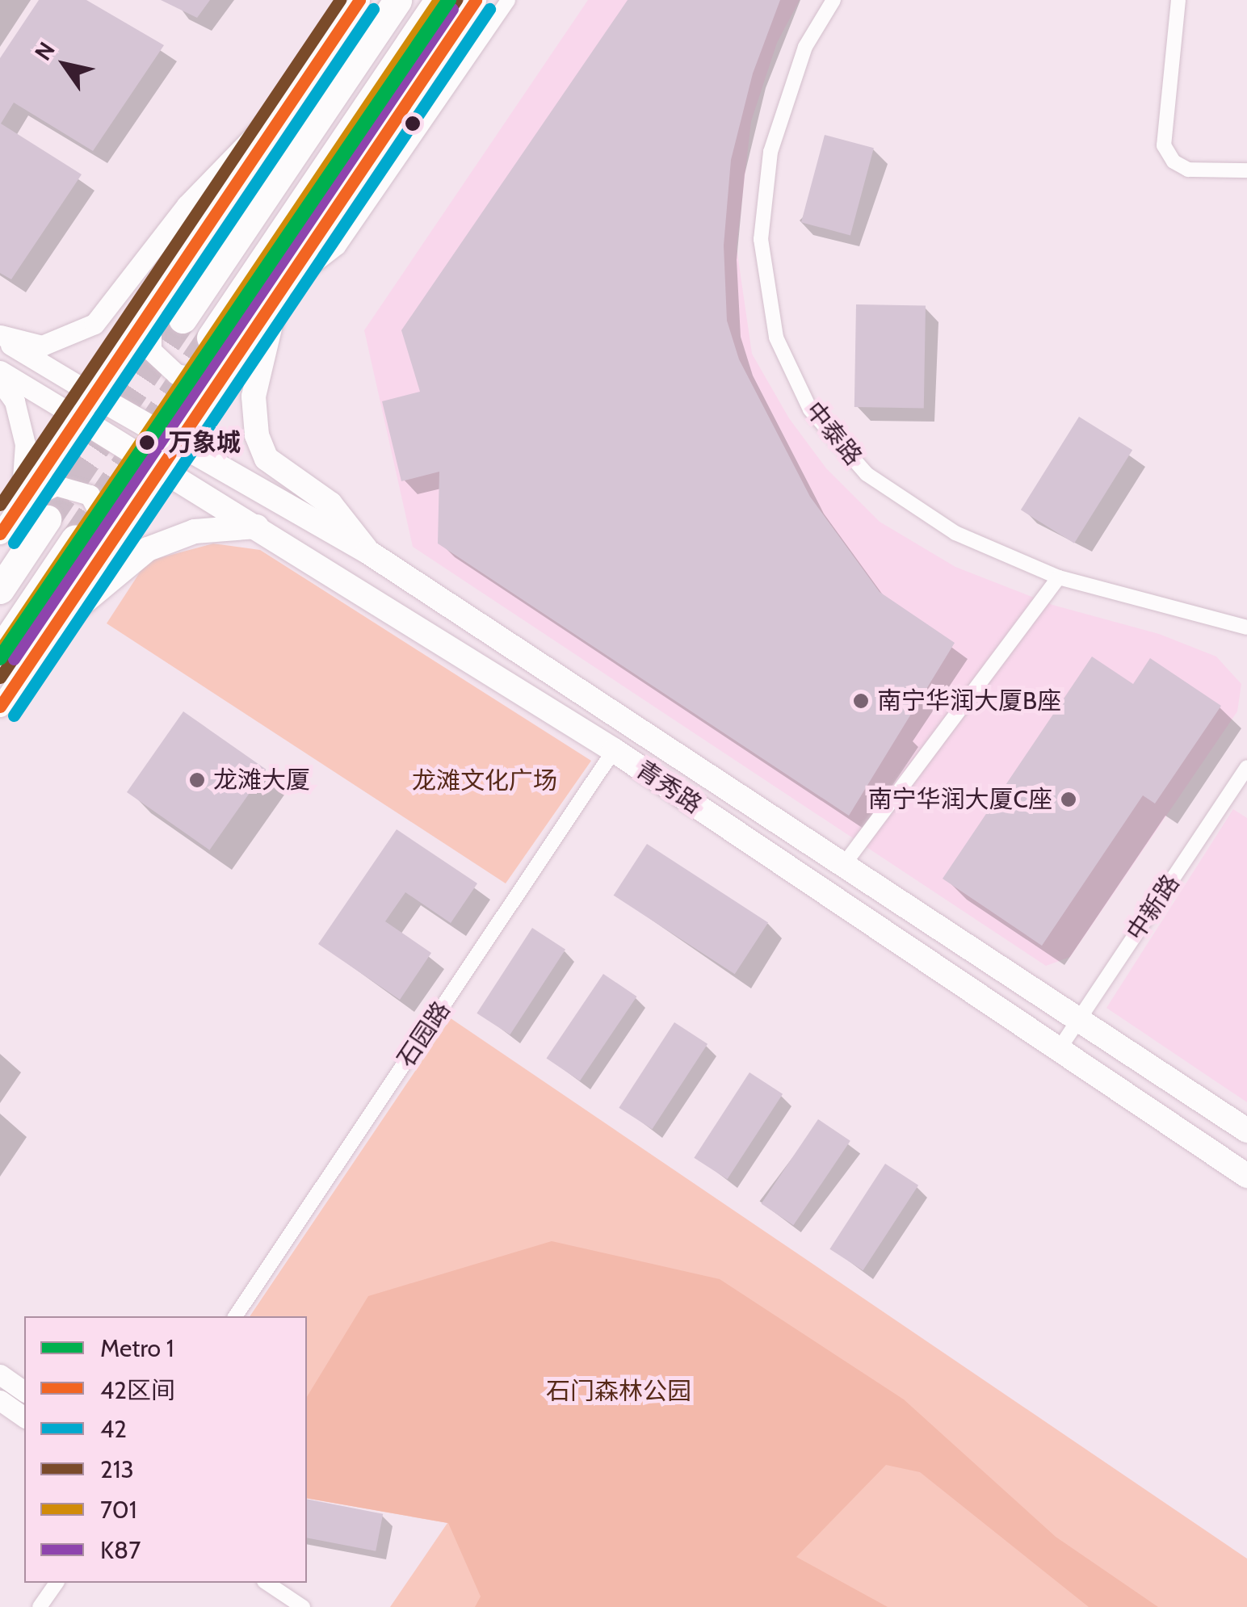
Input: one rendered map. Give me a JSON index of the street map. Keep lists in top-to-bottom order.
{
  "streets": {
    "main road": ["青秀路"],
    "street": ["中泰路", "中新路", "石园路"]
  },
  "crossings": [
    ["青秀路", "中新路"],
    ["青秀路", "石园路"]
  ],
  "parks": ["龙滩文化广场", "石门森林公园"],
  "places": [
    "万象城",
    "南宁华润大厦B座",
    "龙滩大厦",
    "南宁华润大厦C座"
  ],
  "lines": [
    "metro line 1",
    "transit line 42区间",
    "transit line 213",
    "transit line 701",
    "transit line 42",
    "transit line K87"
  ],
  "legend": [
    "Metro 1",
    "42区间",
    "42",
    "213",
    "701",
    "K87"
  ],
  "north": "top left"
}
